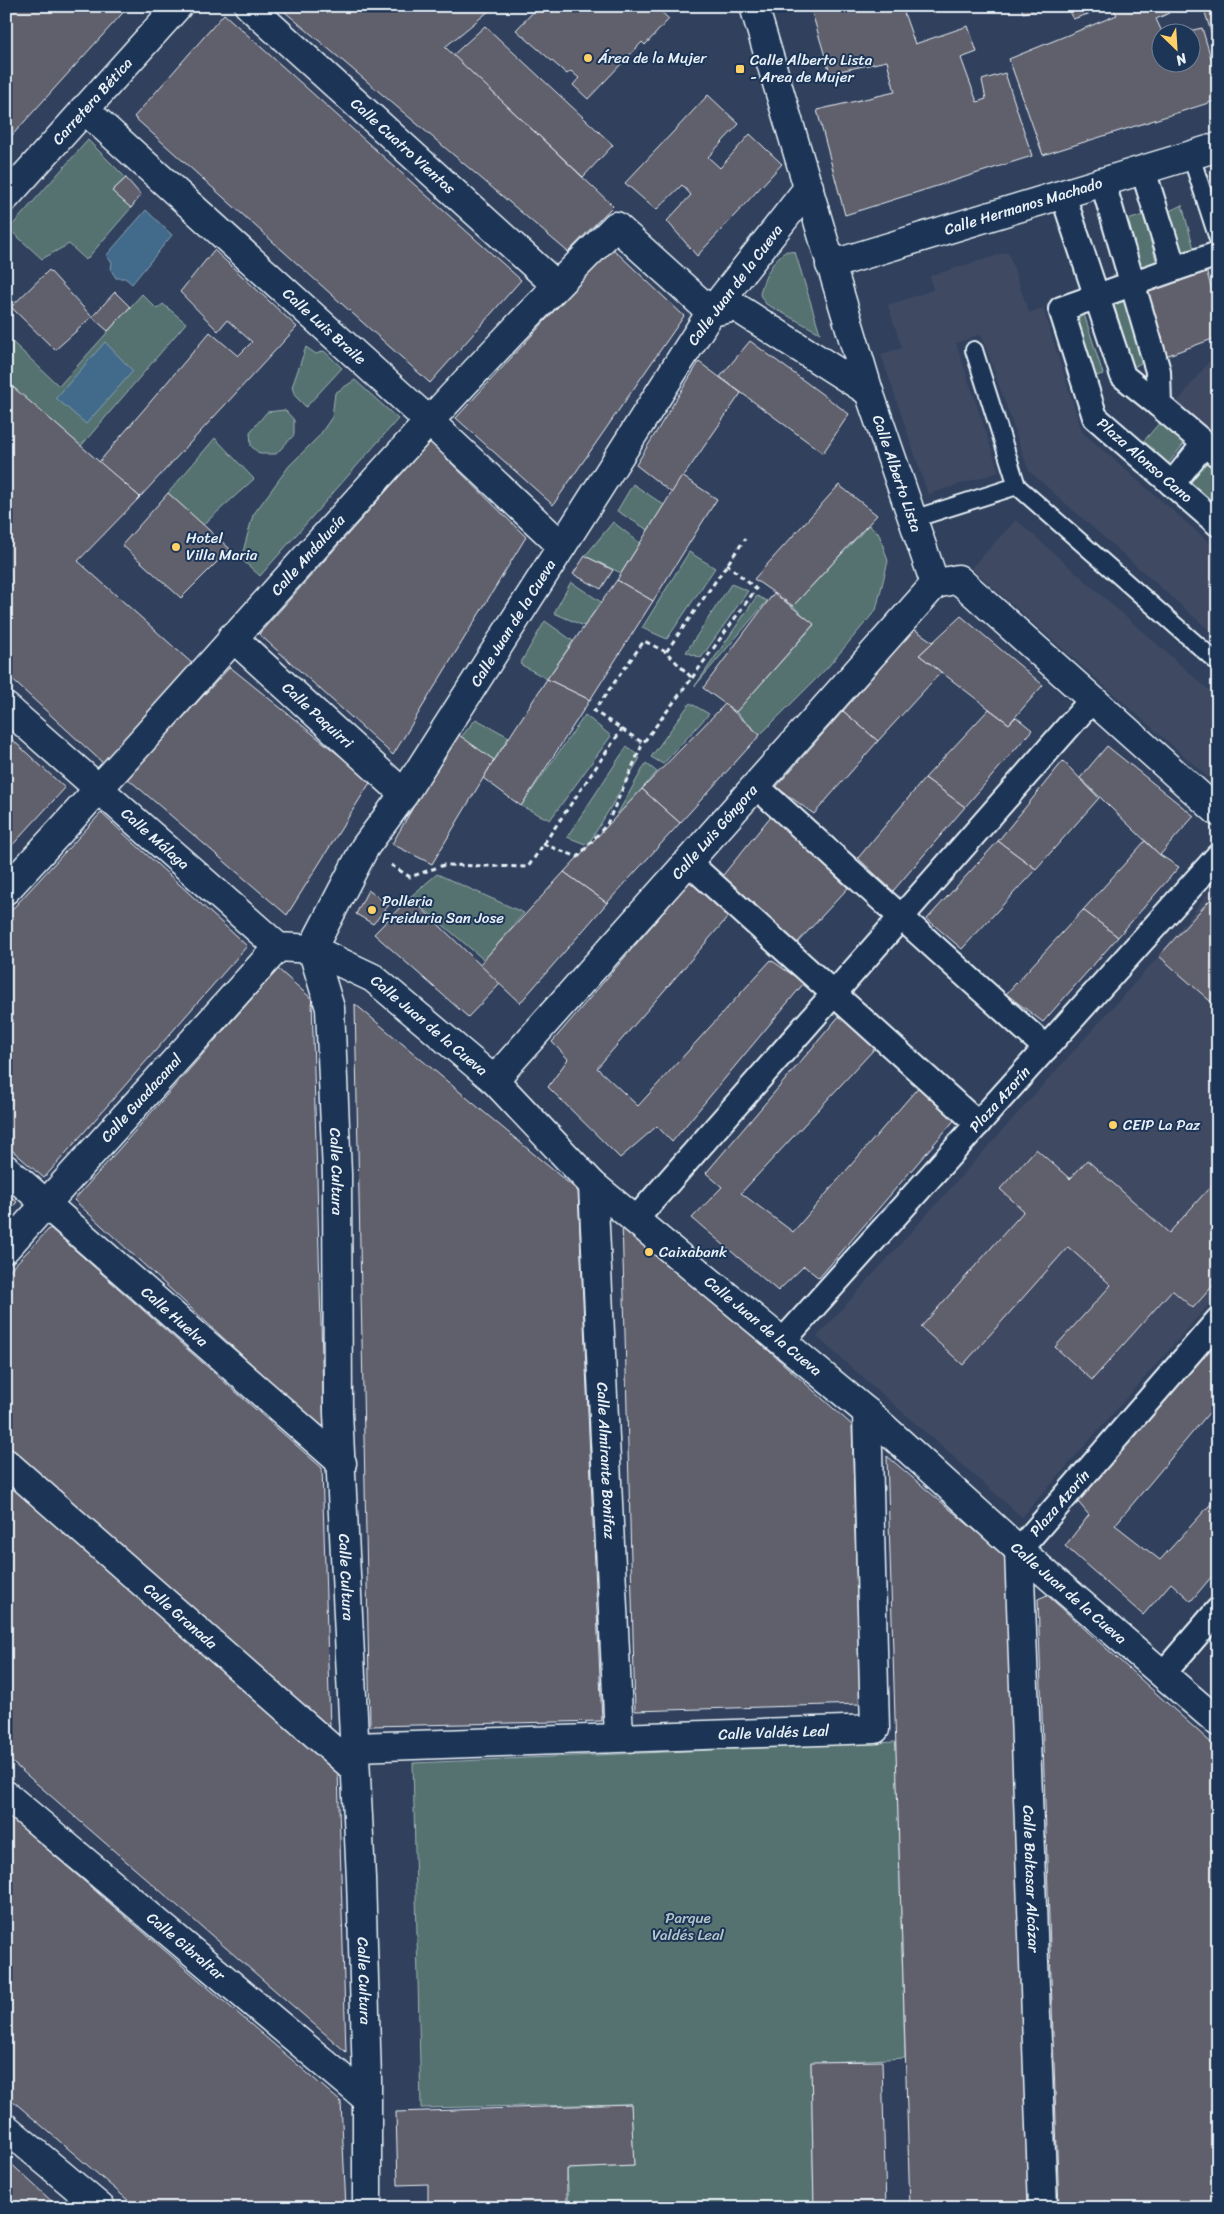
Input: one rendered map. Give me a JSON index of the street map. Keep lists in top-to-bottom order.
{
  "streets": {
    "street": [
      "Carretera Bética",
      "Calle Cuatro Vientos",
      "Calle Hermanos Machado",
      "Calle Juan de la Cueva",
      "Calle Luis Braile",
      "Plaza Alonso Cano",
      "Calle Alberto Lista",
      "Calle Andalucía",
      "Calle Paquirri",
      "Calle Luis Góngora",
      "Calle Málaga",
      "Calle Guadacanal",
      "Plaza Azorín",
      "Calle Cultura",
      "Calle Huelva",
      "Calle Almirante Bonifaz",
      "Calle Granada",
      "Calle Valdés Leal",
      "Calle Baltasar Alcázar",
      "Calle Gibraltar"
    ]
  },
  "crossings": [
    ["Carretera Bética", "Calle Luis Braile"],
    ["Calle Cuatro Vientos", "Calle Andalucía"],
    ["Calle Hermanos Machado", "Calle Alberto Lista"],
    ["Calle Juan de la Cueva", "Calle Luis Braile"],
    ["Calle Juan de la Cueva", "Calle Alberto Lista"],
    ["Calle Juan de la Cueva", "Calle Andalucía"],
    ["Calle Juan de la Cueva", "Calle Paquirri"],
    ["Calle Juan de la Cueva", "Calle Luis Góngora"],
    ["Calle Juan de la Cueva", "Plaza Azorín"],
    ["Calle Juan de la Cueva", "Calle Cultura"],
    ["Calle Juan de la Cueva", "Calle Almirante Bonifaz"],
    ["Calle Juan de la Cueva", "Calle Valdés Leal"],
    ["Calle Juan de la Cueva", "Calle Baltasar Alcázar"],
    ["Calle Luis Braile", "Calle Andalucía"],
    ["Calle Alberto Lista", "Calle Luis Góngora"],
    ["Calle Andalucía", "Calle Paquirri"],
    ["Calle Andalucía", "Calle Málaga"],
    ["Calle Málaga", "Calle Guadacanal"],
    ["Calle Guadacanal", "Calle Huelva"],
    ["Plaza Azorín", "Calle Baltasar Alcázar"],
    ["Calle Cultura", "Calle Huelva"],
    ["Calle Cultura", "Calle Granada"],
    ["Calle Cultura", "Calle Valdés Leal"],
    ["Calle Cultura", "Calle Gibraltar"],
    ["Calle Almirante Bonifaz", "Calle Valdés Leal"],
    ["Calle Granada", "Calle Valdés Leal"]
  ],
  "parks": ["Parque Valdés Leal"],
  "places": {
    "other": [
      "Área de la Mujer",
      "Hotel Villa Maria",
      "Polleria Freiduria San Jose",
      "CEIP La Paz",
      "Caixabank"
    ],
    "transit": ["Calle Alberto Lista - Area de Mujer"]
  },
  "north": "bottom right"
}
